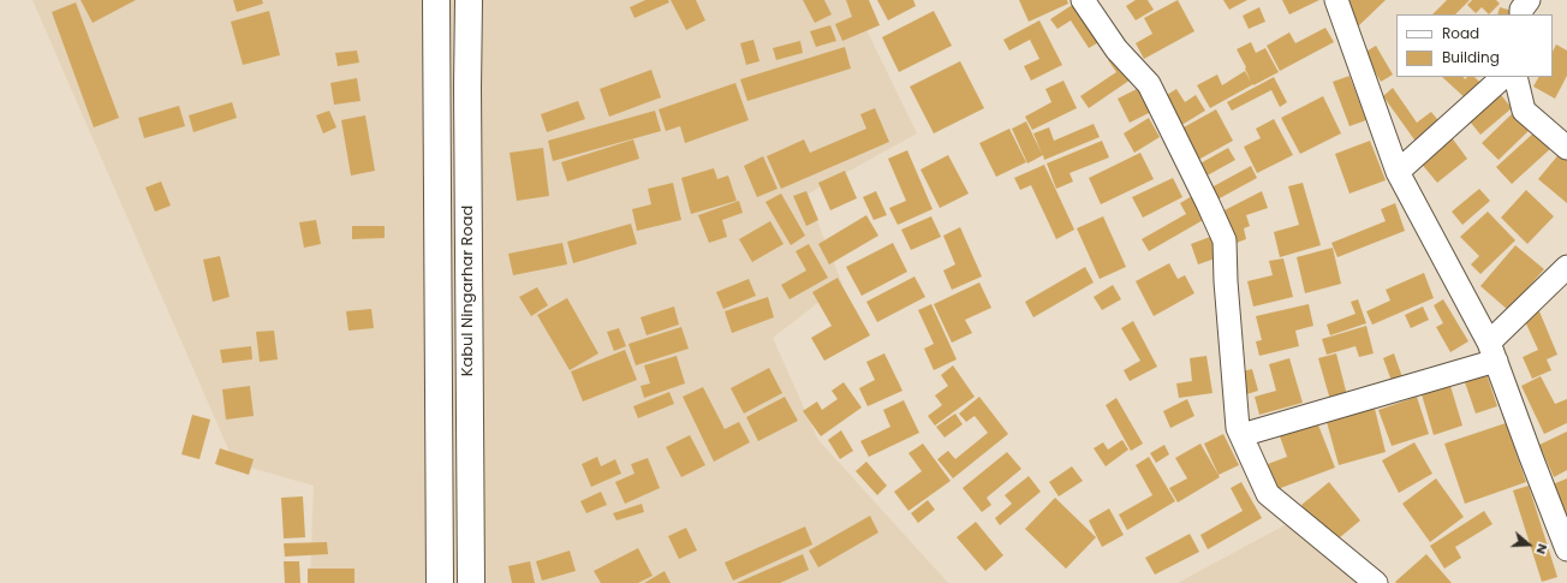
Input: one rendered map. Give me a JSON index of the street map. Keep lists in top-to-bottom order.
{
  "streets": {
    "highway": ["Kabul Ningarhar Road"]
  },
  "legend": ["Road", "Building"],
  "north": "right"
}
